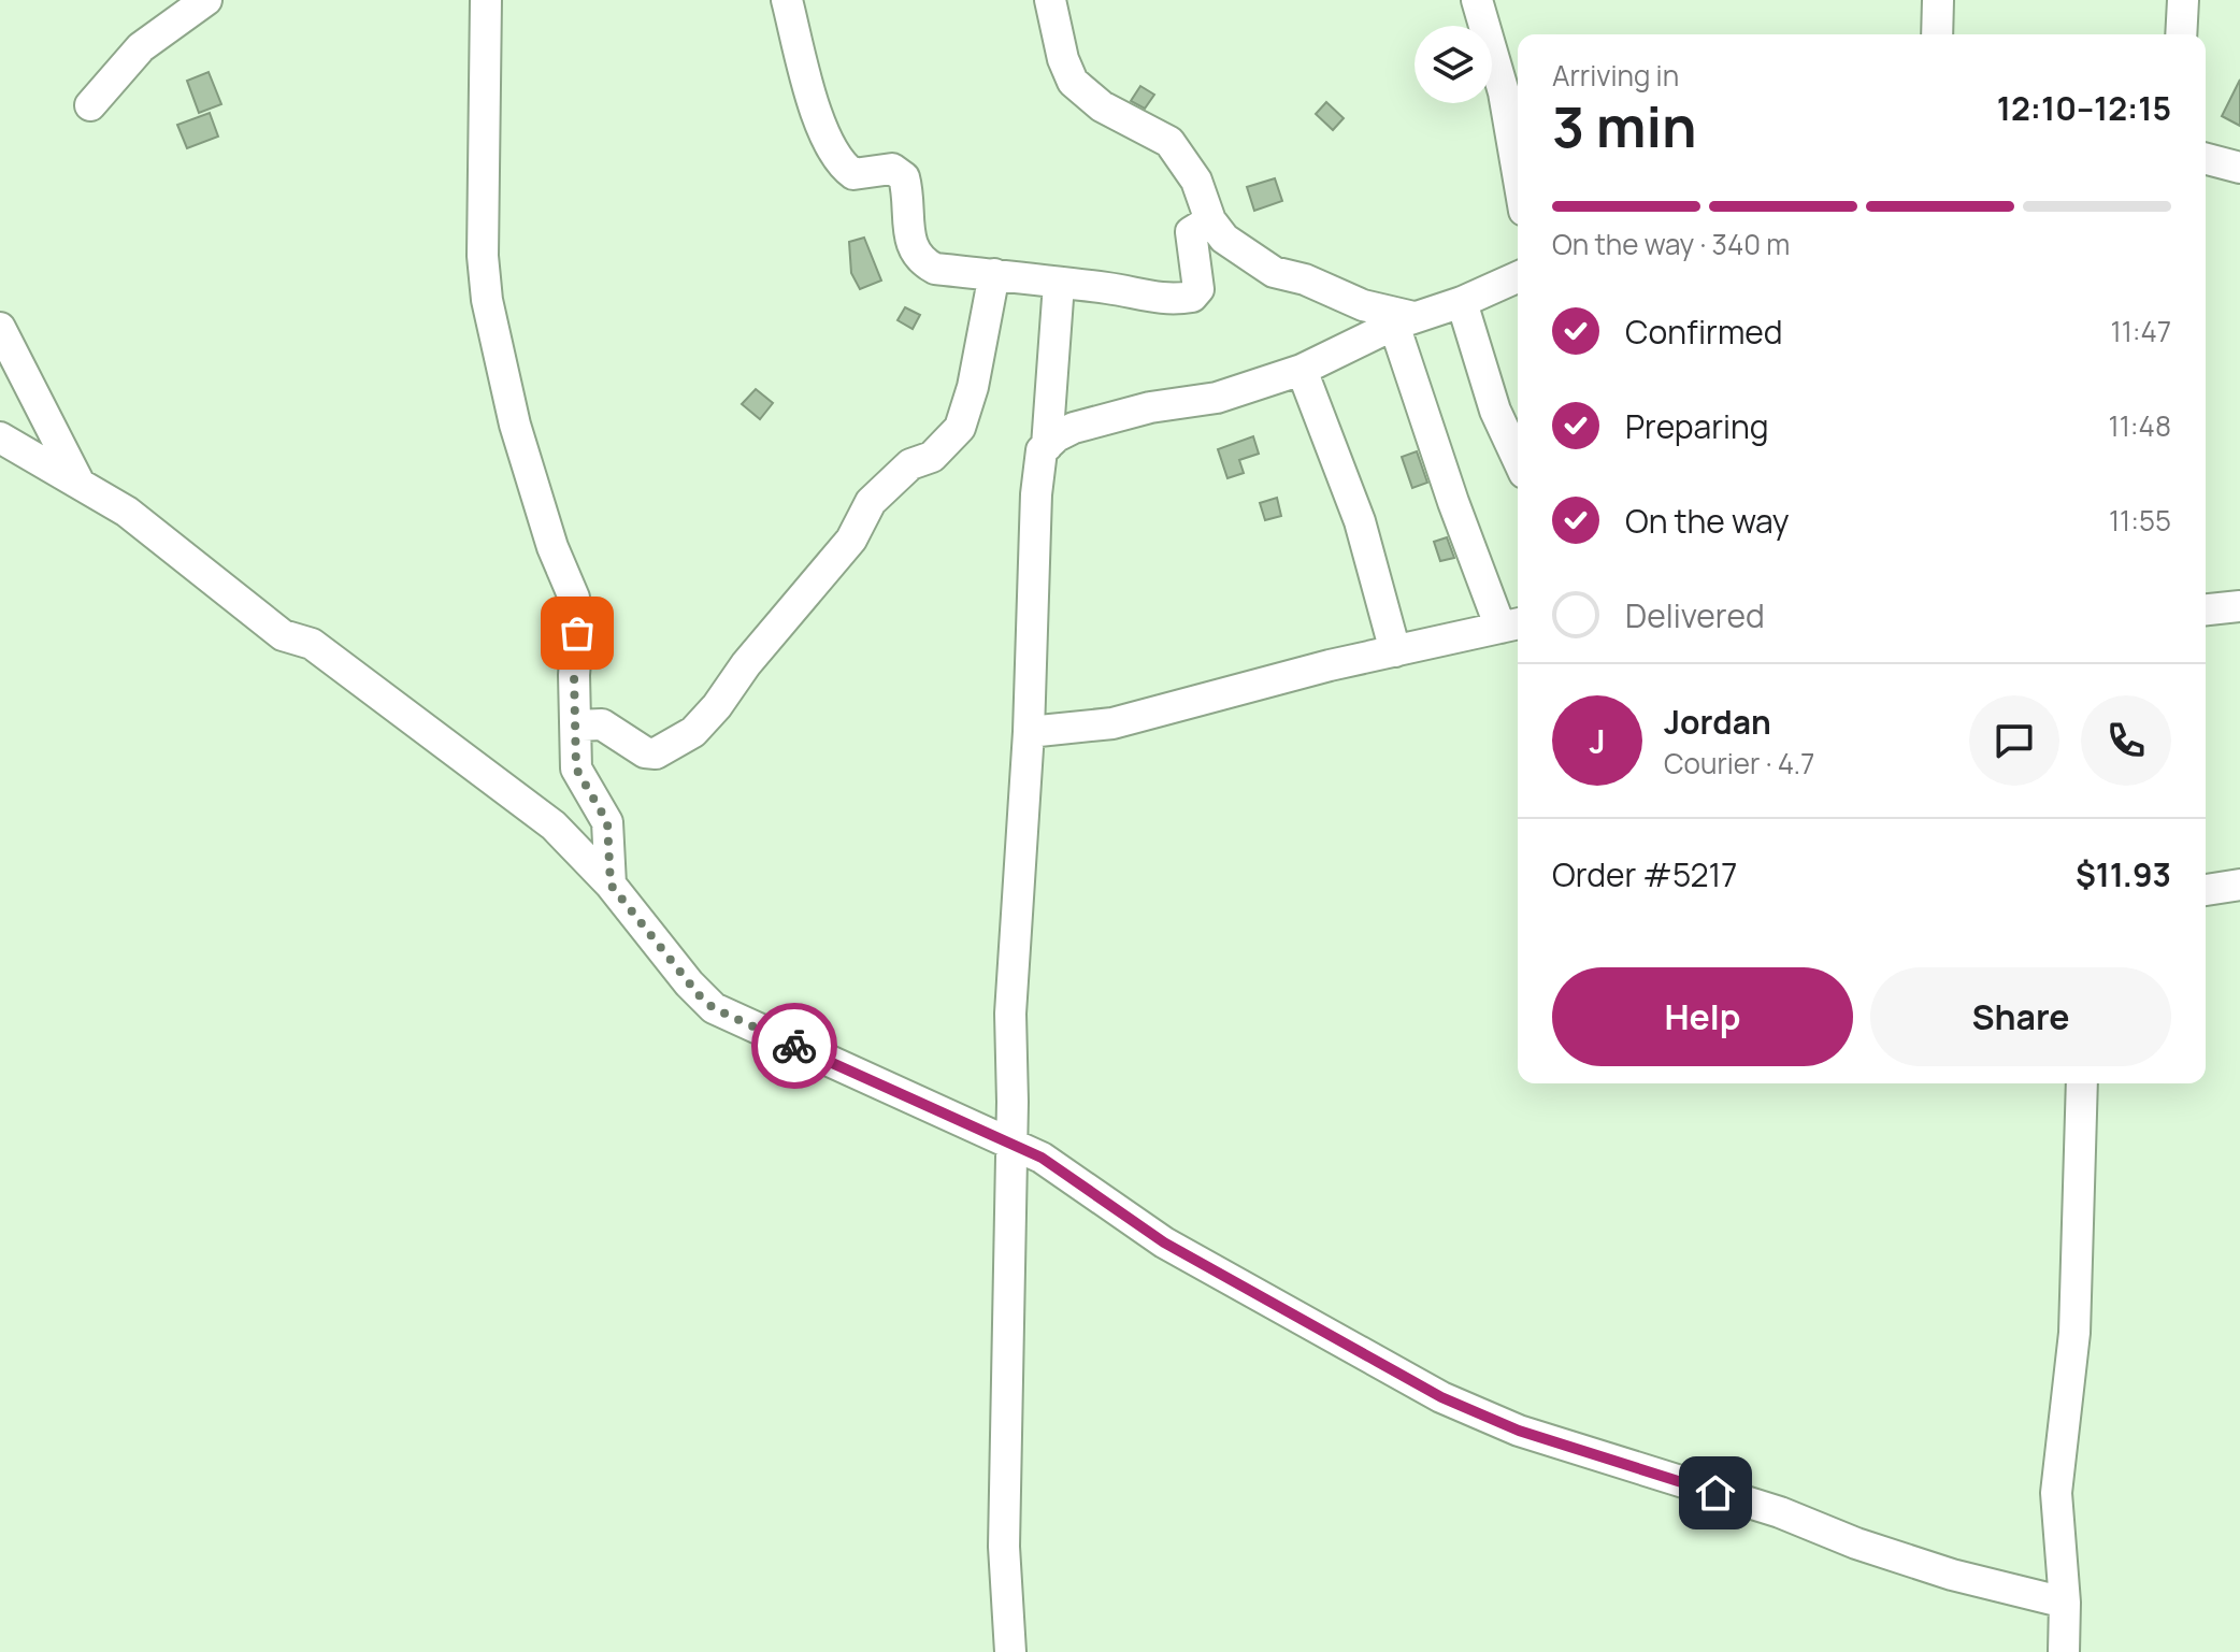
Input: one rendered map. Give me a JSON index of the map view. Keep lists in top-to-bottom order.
{
  "page": {
    "heading": ["3 min", "Arriving in", "12:10–12:15"],
    "panel": [
      "Jordan",
      "Courier · 4.7",
      "Order #5217",
      "$11.93"
    ],
    "bar": "On the way · 340 m",
    "list": [
      ["Confirmed", "11:47"],
      ["Preparing", "11:48"],
      ["On the way", "11:55"],
      "Delivered"
    ],
    "round": "J",
    "buttons": ["Help", "Share"]
  }
}
